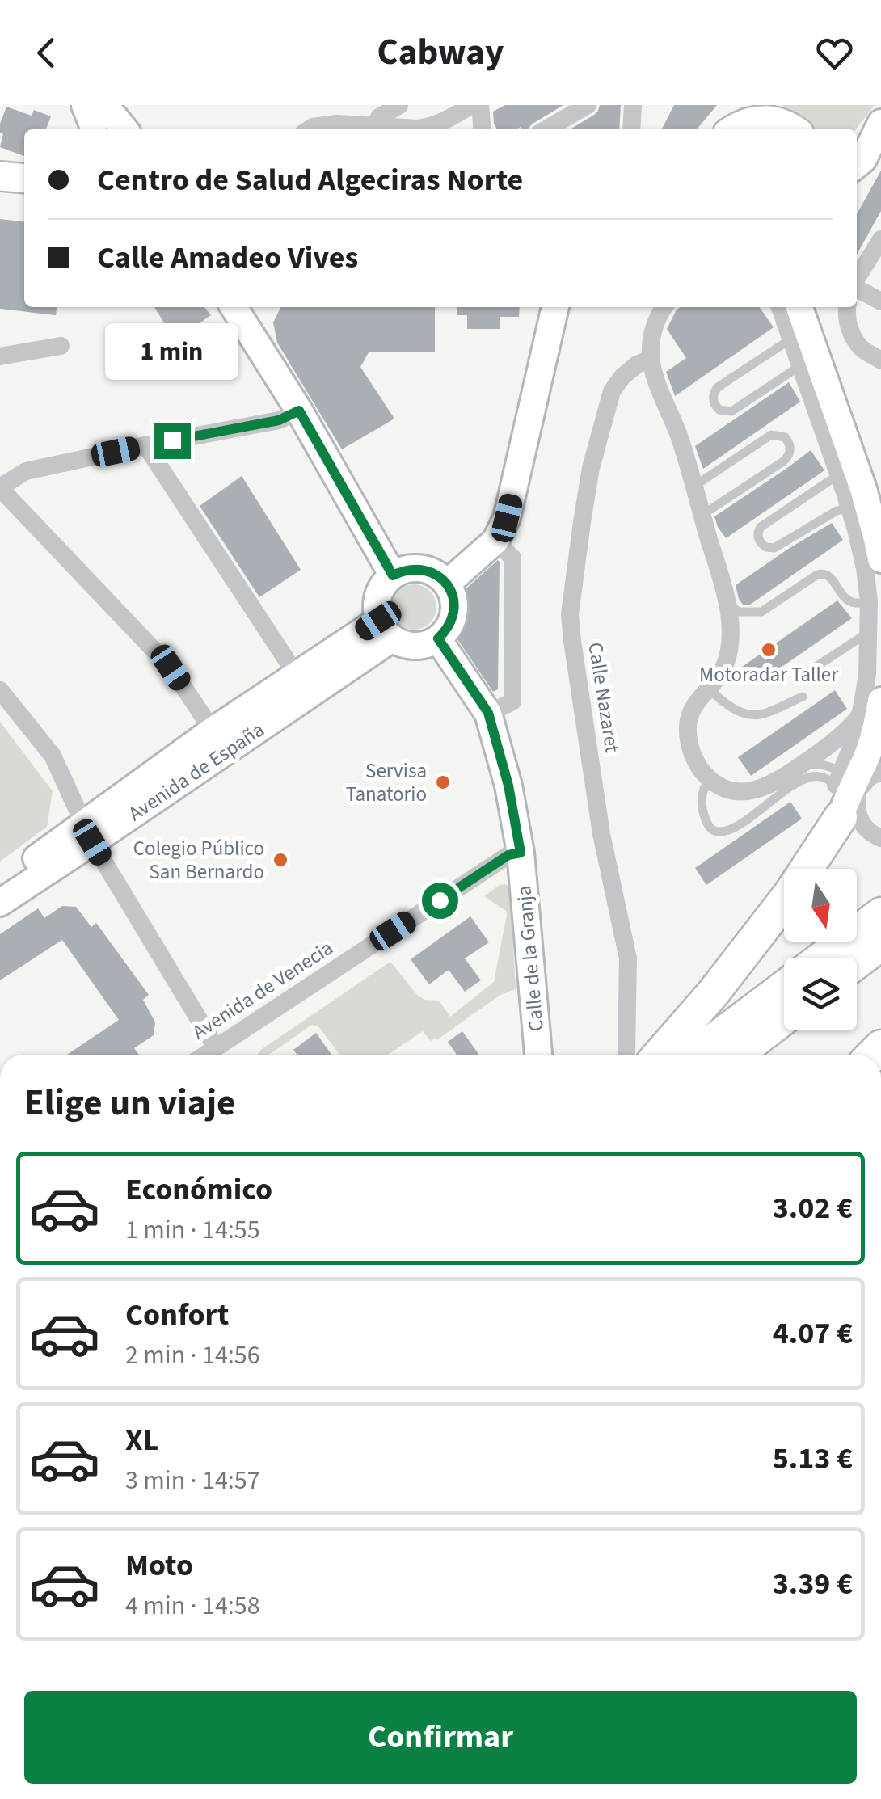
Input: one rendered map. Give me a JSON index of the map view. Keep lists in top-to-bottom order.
{
  "streets": {
    "main road": ["Avenida de España", "Calle de la Granja"],
    "street": ["Calle Nazaret", "Avenida de Venecia"]
  },
  "crossings": [
    ["Avenida de España", "Calle de la Granja"],
    ["Calle de la Granja", "Avenida de Venecia"]
  ],
  "places": ["Motoradar Taller", "Servisa Tanatorio", "Colegio Público San Bernardo"],
  "north": "bottom",
  "page": {
    "header": "Cabway",
    "banner": ["Centro de Salud Algeciras Norte", "Calle Amadeo Vives"],
    "bubble": "1 min",
    "heading": "Elige un viaje",
    "list": [
      {
        "name": "Económico",
        "note": "1 min · 14:55",
        "value": "3.02 €"
      },
      {
        "name": "Confort",
        "note": "2 min · 14:56",
        "value": "4.07 €"
      },
      {
        "name": "XL",
        "note": "3 min · 14:57",
        "value": "5.13 €"
      },
      {
        "name": "Moto",
        "note": "4 min · 14:58",
        "value": "3.39 €"
      }
    ],
    "buttons": "Confirmar"
  }
}
